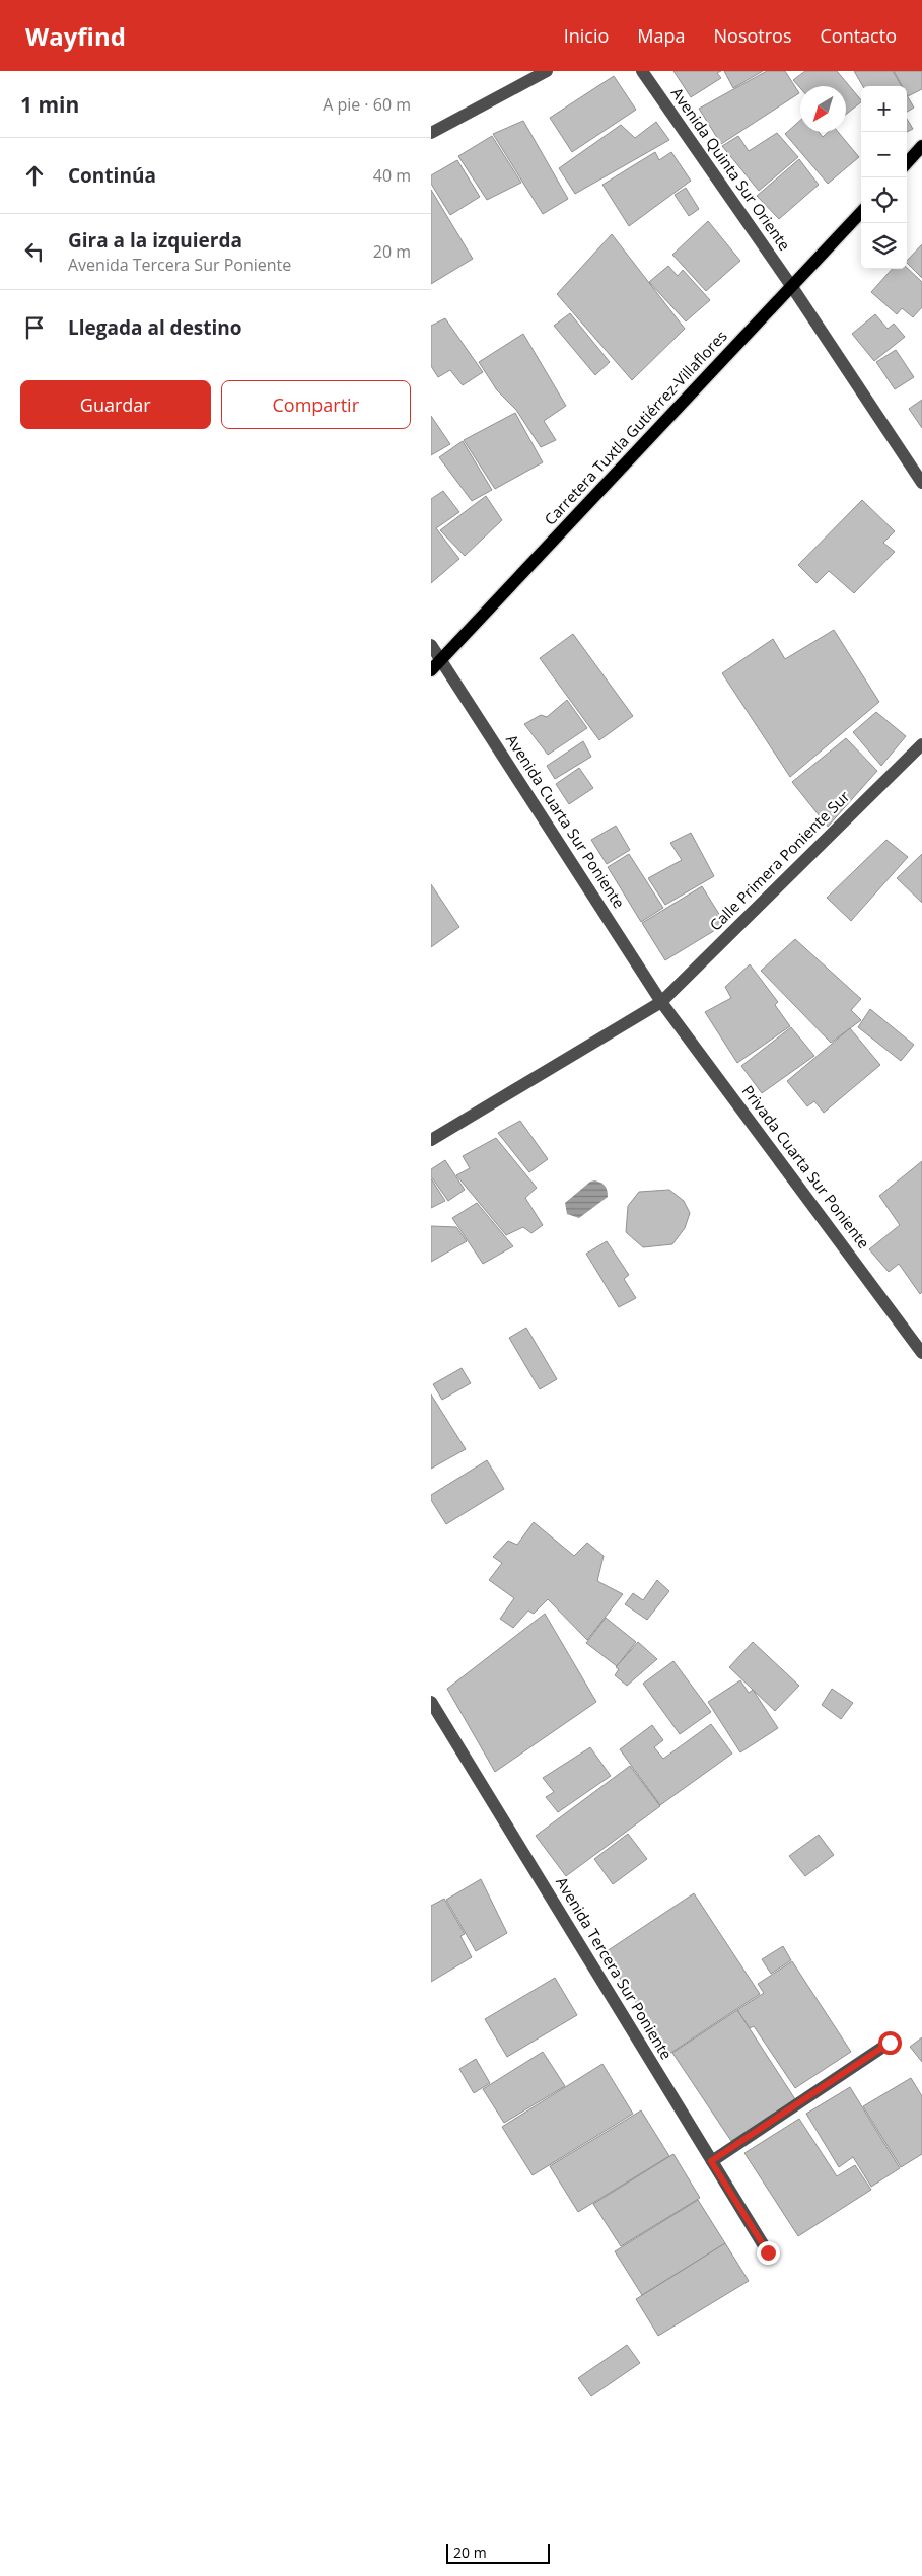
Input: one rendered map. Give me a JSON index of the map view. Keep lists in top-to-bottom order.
{
  "streets": {
    "main road": ["Carretera Tuxtla Gutiérrez-Villaflores"],
    "street": [
      "Avenida Quinta Sur Oriente",
      "Avenida Cuarta Sur Poniente",
      "Calle Primera Poniente Sur",
      "Privada Cuarta Sur Poniente",
      "Avenida Tercera Sur Poniente"
    ]
  },
  "crossings": [
    ["Avenida Quinta Sur Oriente", "Carretera Tuxtla Gutiérrez-Villaflores"],
    ["Carretera Tuxtla Gutiérrez-Villaflores", "Avenida Cuarta Sur Poniente"],
    ["Avenida Cuarta Sur Poniente", "Calle Primera Poniente Sur"],
    ["Avenida Cuarta Sur Poniente", "Privada Cuarta Sur Poniente"],
    ["Calle Primera Poniente Sur", "Privada Cuarta Sur Poniente"]
  ],
  "scale_bar": "20 m",
  "north": "bottom left",
  "page": {
    "header": "Wayfind",
    "nav": [
      "Inicio",
      "Mapa",
      "Nosotros",
      "Contacto"
    ],
    "heading": ["1 min", "A pie · 60 m"],
    "map_buttons": ["+", "−"],
    "list": [
      ["Continúa", "40 m"],
      ["Gira a la izquierda", "Avenida Tercera Sur Poniente", "20 m"],
      "Llegada al destino"
    ],
    "buttons": ["Guardar", "Compartir"],
    "scale": "20 m"
  }
}
